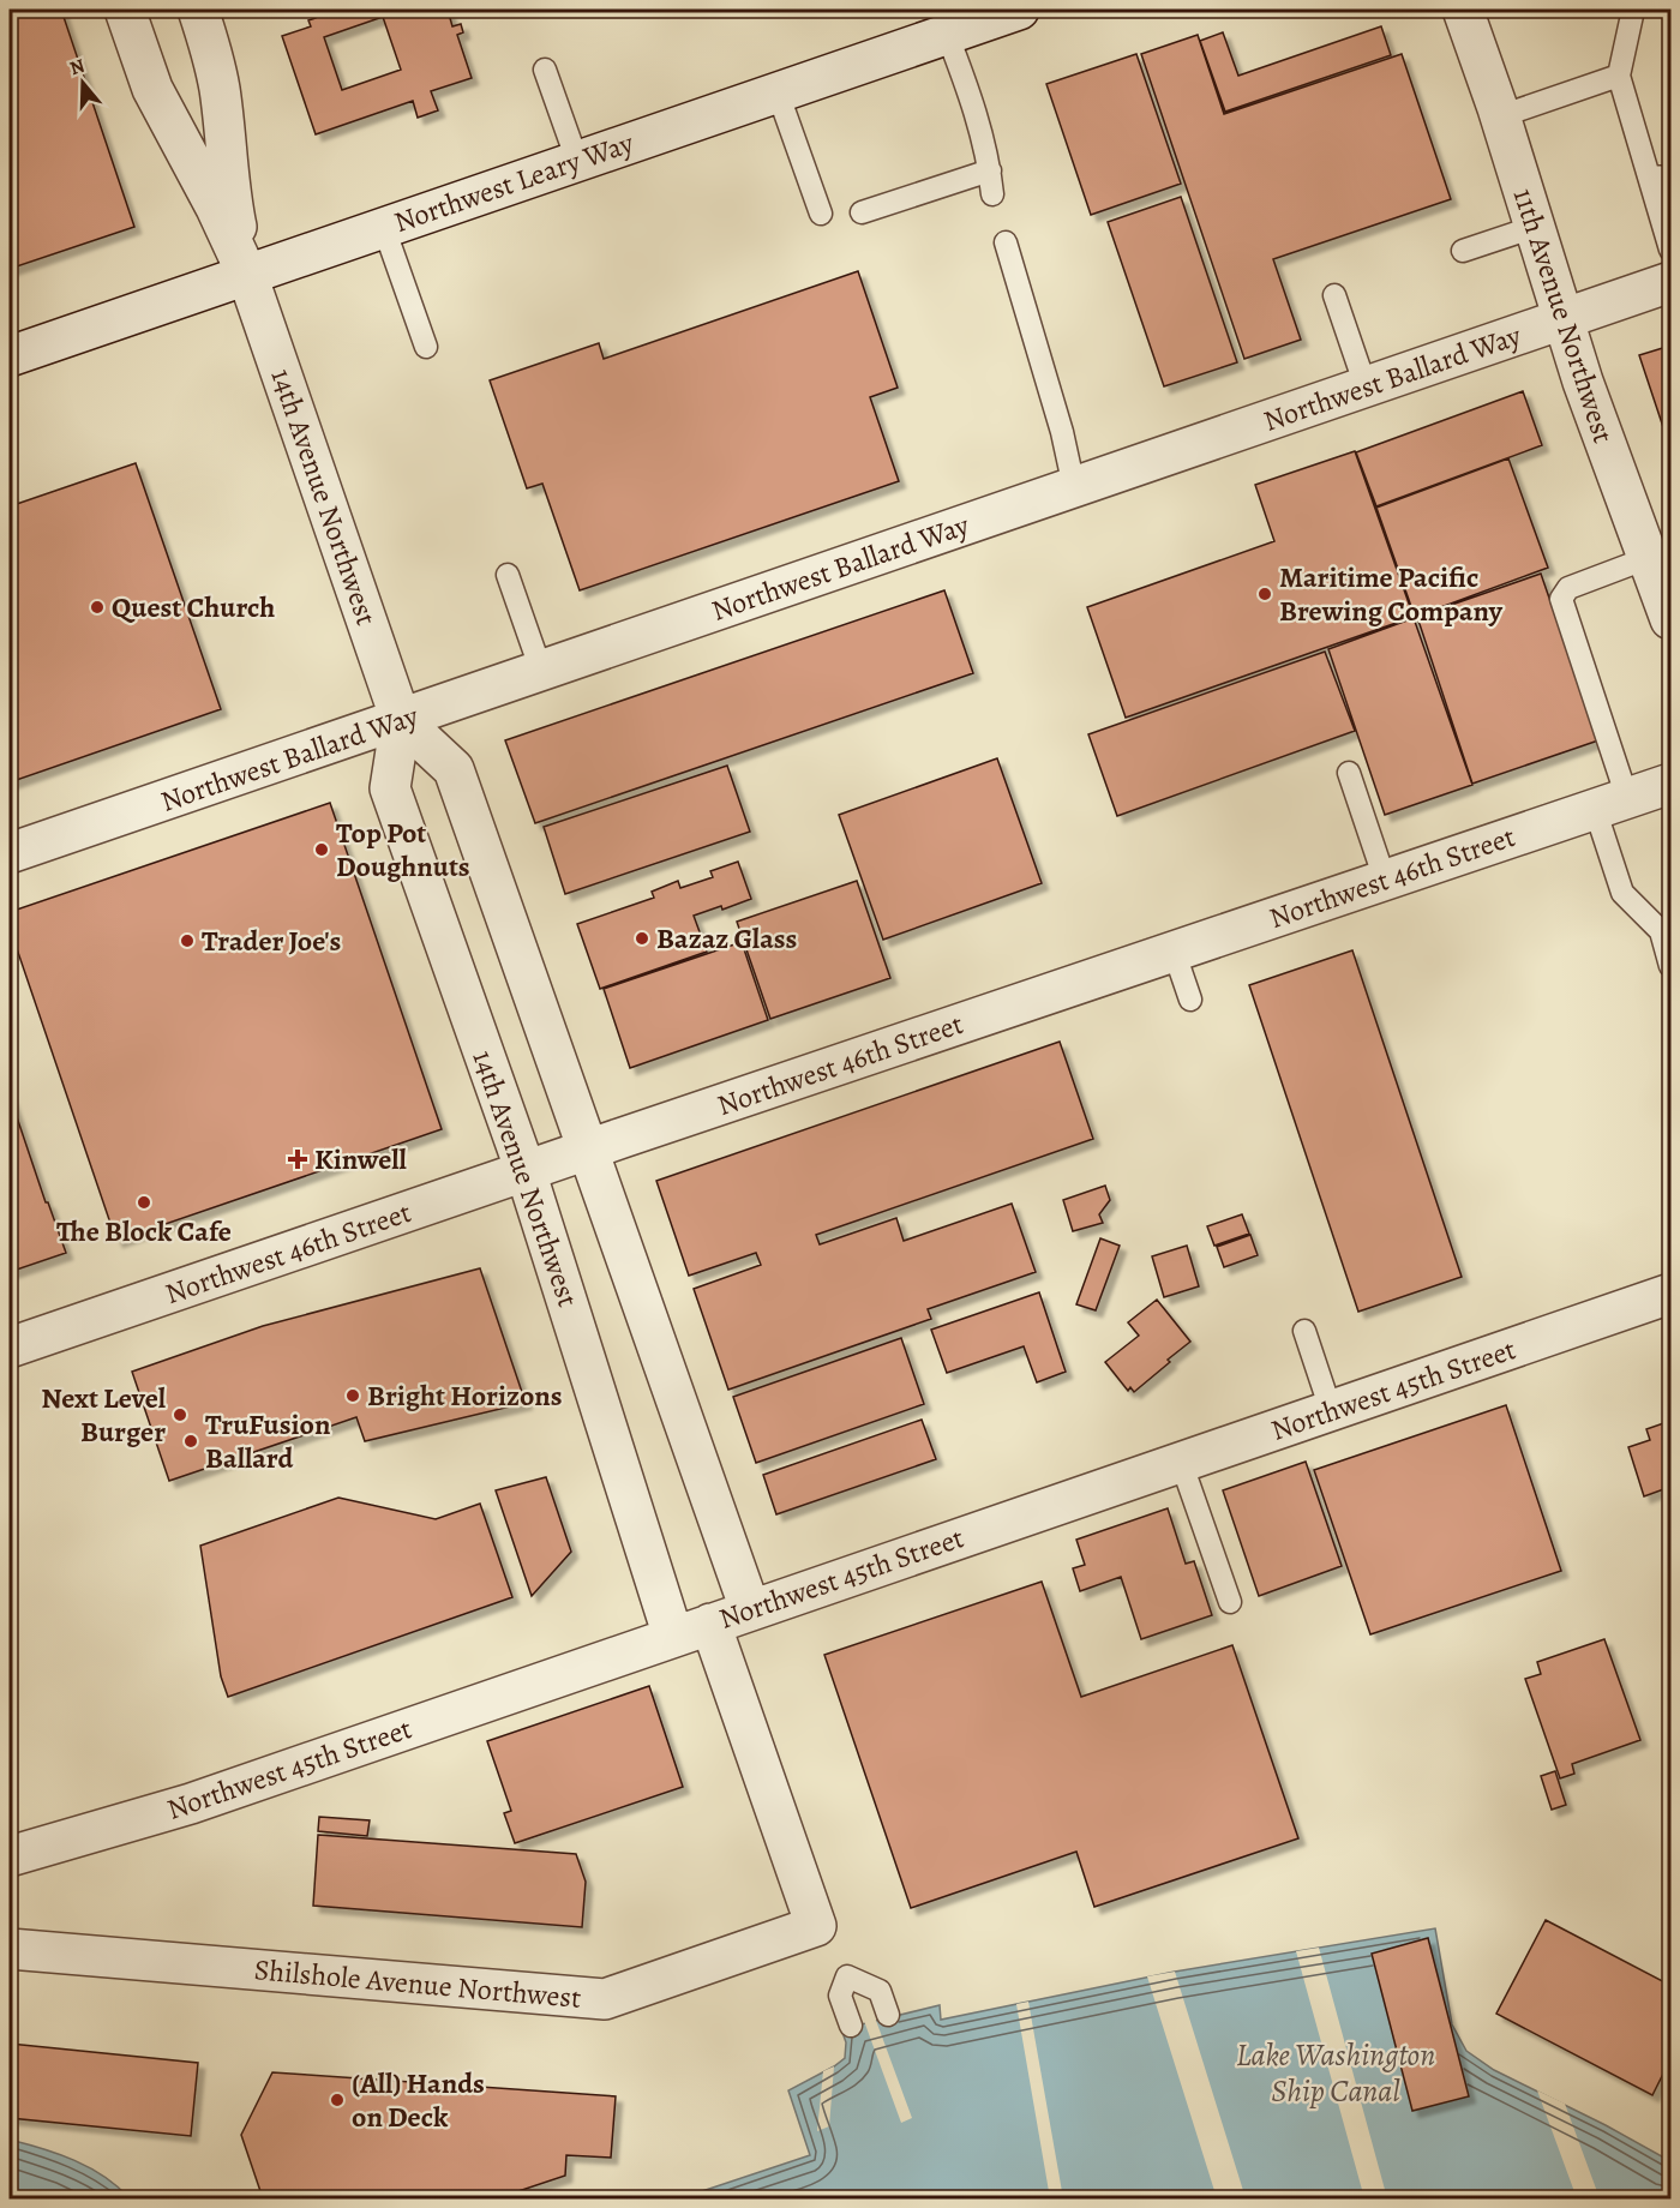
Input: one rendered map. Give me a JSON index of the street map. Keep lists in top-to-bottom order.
{
  "streets": {
    "street": [
      "Northwest Leary Way",
      "11th Avenue Northwest",
      "Northwest Ballard Way",
      "14th Avenue Northwest",
      "Northwest 46th Street",
      "Northwest 45th Street",
      "Shilshole Avenue Northwest"
    ]
  },
  "crossings": [
    ["Northwest Leary Way", "14th Avenue Northwest"],
    ["11th Avenue Northwest", "Northwest Ballard Way"],
    ["Northwest Ballard Way", "14th Avenue Northwest"],
    ["14th Avenue Northwest", "Northwest 46th Street"],
    ["14th Avenue Northwest", "Northwest 45th Street"],
    ["Northwest 45th Street", "Shilshole Avenue Northwest"]
  ],
  "water": ["Lake Washington Ship Canal"],
  "places": {
    "other": [
      "Maritime Pacific Brewing Company",
      "Quest Church",
      "Top Pot Doughnuts",
      "Bazaz Glass",
      "Trader Joe's",
      "The Block Cafe",
      "Bright Horizons",
      "Next Level Burger",
      "TruFusion Ballard",
      "(All) Hands on Deck"
    ],
    "health": ["Kinwell"]
  },
  "north": "top"
}
